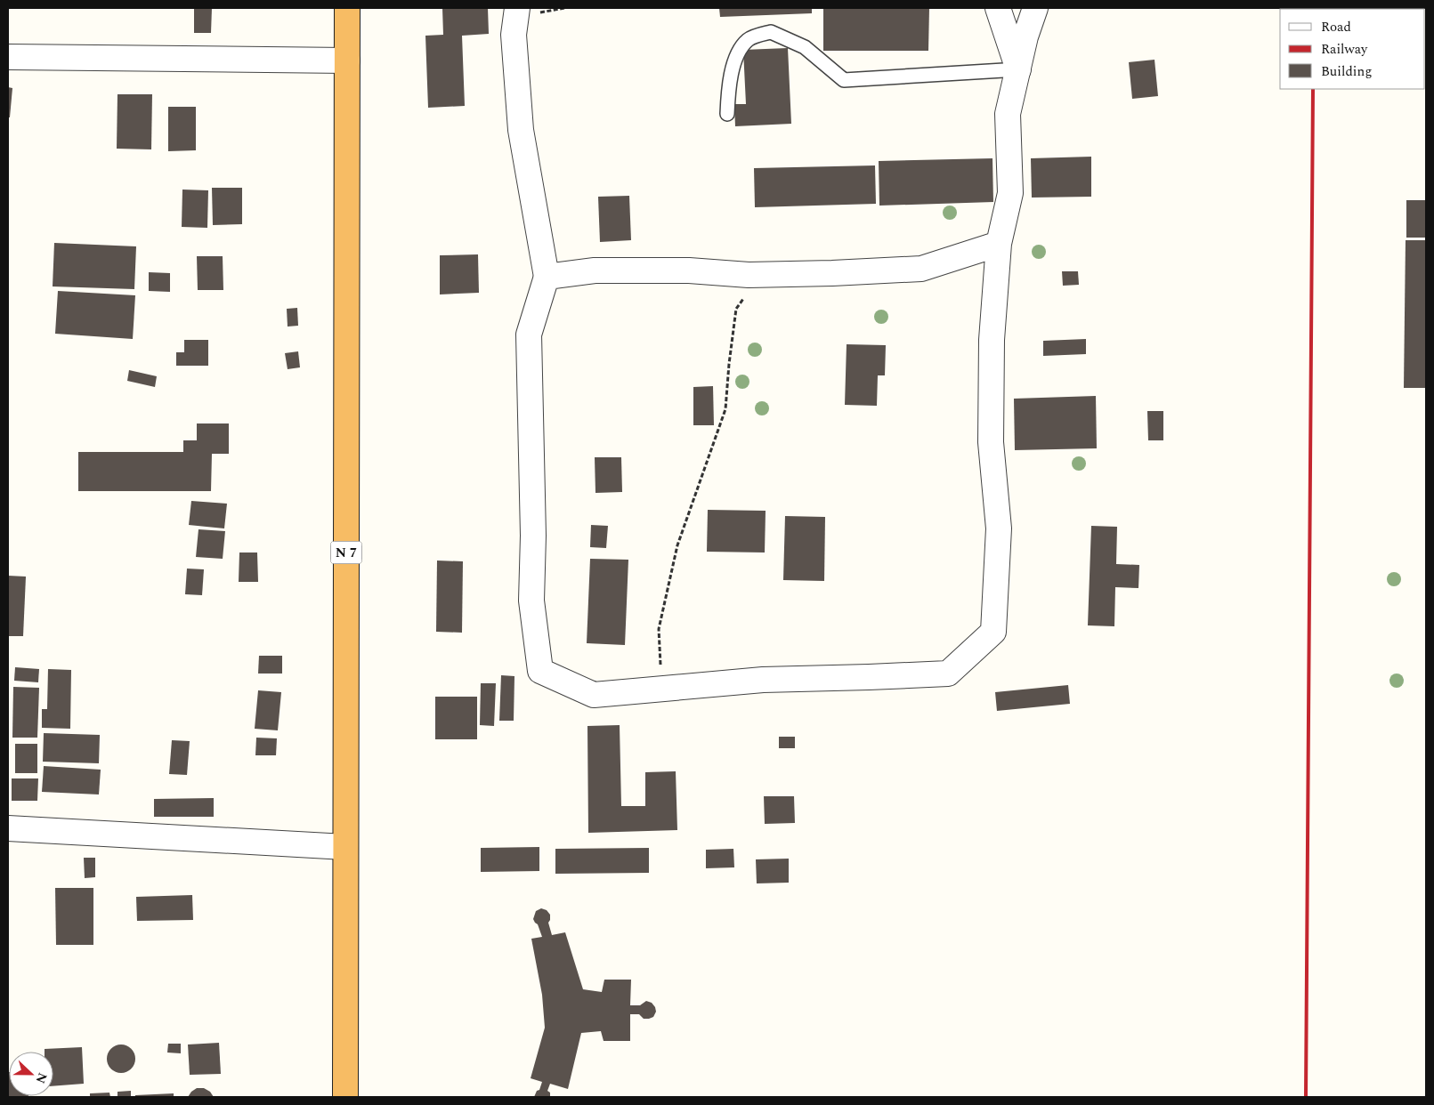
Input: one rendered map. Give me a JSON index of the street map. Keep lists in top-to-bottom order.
{
  "streets": {
    "highway": ["N 7"]
  },
  "legend": ["Road", "Railway", "Building"],
  "north": "right"
}
